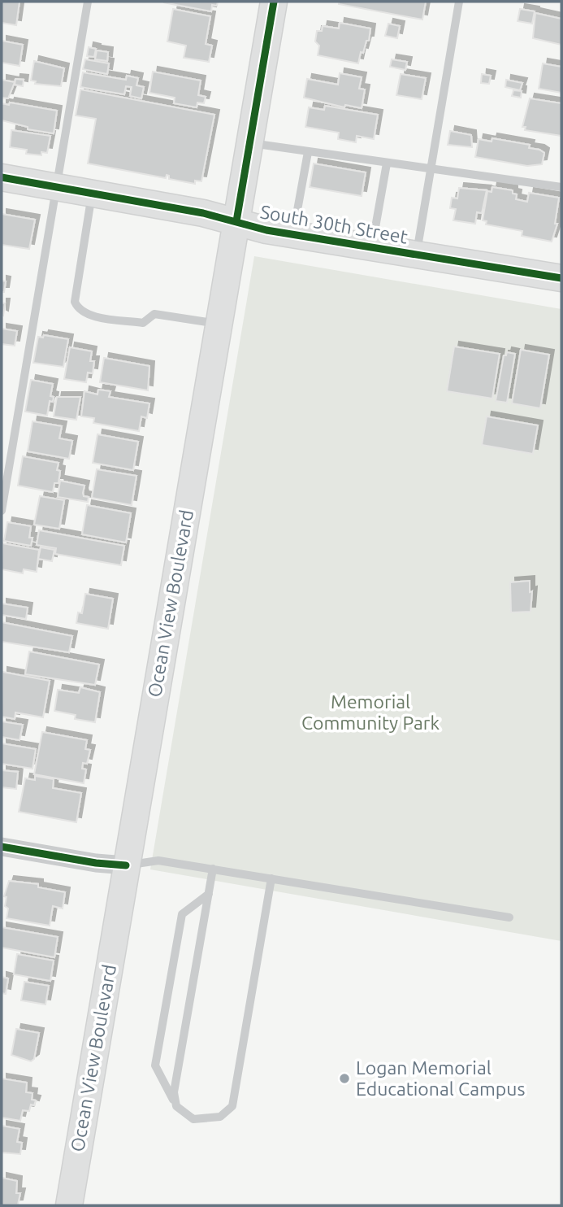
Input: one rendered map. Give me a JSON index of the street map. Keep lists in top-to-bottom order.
{
  "streets": {
    "main road": ["South 30th Street", "Ocean View Boulevard"]
  },
  "crossings": [
    ["South 30th Street", "Ocean View Boulevard"]
  ],
  "parks": ["Memorial Community Park"],
  "places": ["Logan Memorial Educational Campus"]
}
